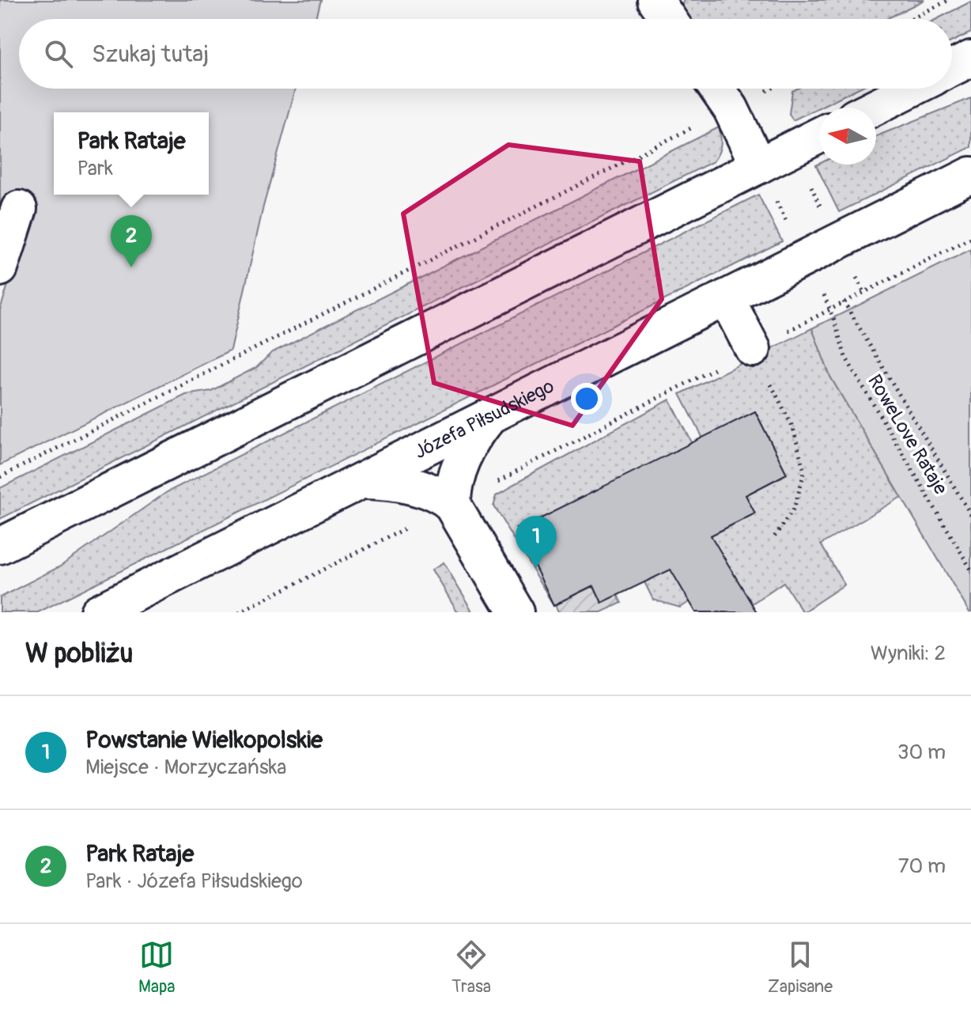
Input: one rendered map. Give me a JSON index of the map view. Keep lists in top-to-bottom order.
{
  "streets": {
    "street": ["Józefa Piłsudskiego"],
    "path": ["RoweLove Rataje"]
  },
  "north": "left",
  "page": {
    "search": "Szukaj tutaj",
    "popup": ["Park Rataje", "Park"],
    "pins": ["2", "1"],
    "heading": ["W pobliżu", "Wyniki: 2"],
    "list": [
      {
        "mark": "1",
        "name": "Powstanie Wielkopolskie",
        "note": "Miejsce · Morzyczańska",
        "value": "30 m"
      },
      {
        "mark": "2",
        "name": "Park Rataje",
        "note": "Park · Józefa Piłsudskiego",
        "value": "70 m"
      }
    ],
    "nav": ["Mapa", "Trasa", "Zapisane"]
  }
}
